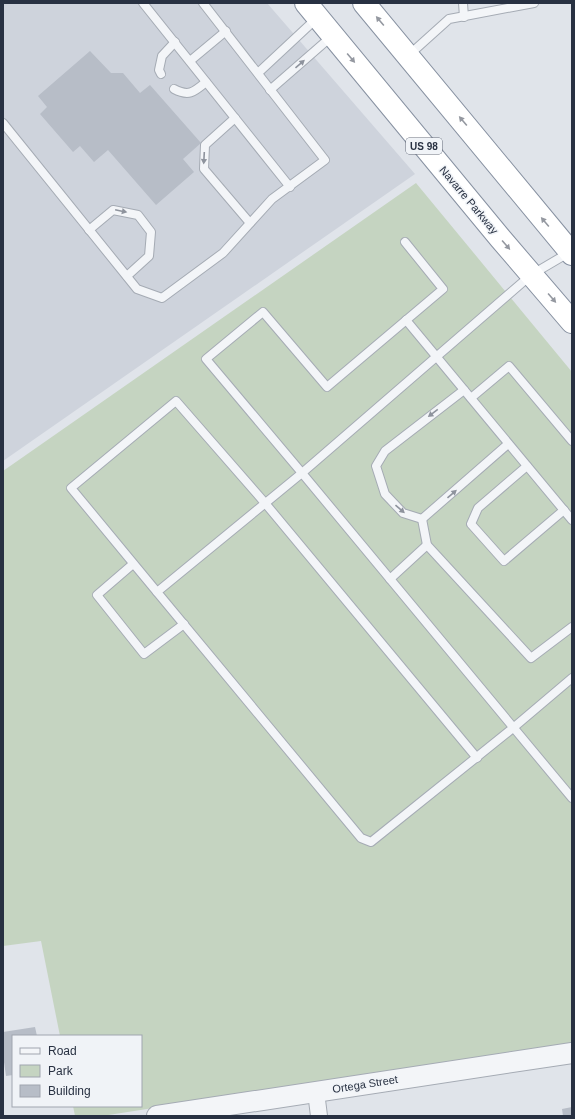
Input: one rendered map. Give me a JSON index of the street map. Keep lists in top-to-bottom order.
{
  "streets": {
    "highway": ["US 98", "Navarre Parkway"],
    "street": ["Ortega Street"]
  },
  "legend": ["Road", "Park", "Building"]
}
